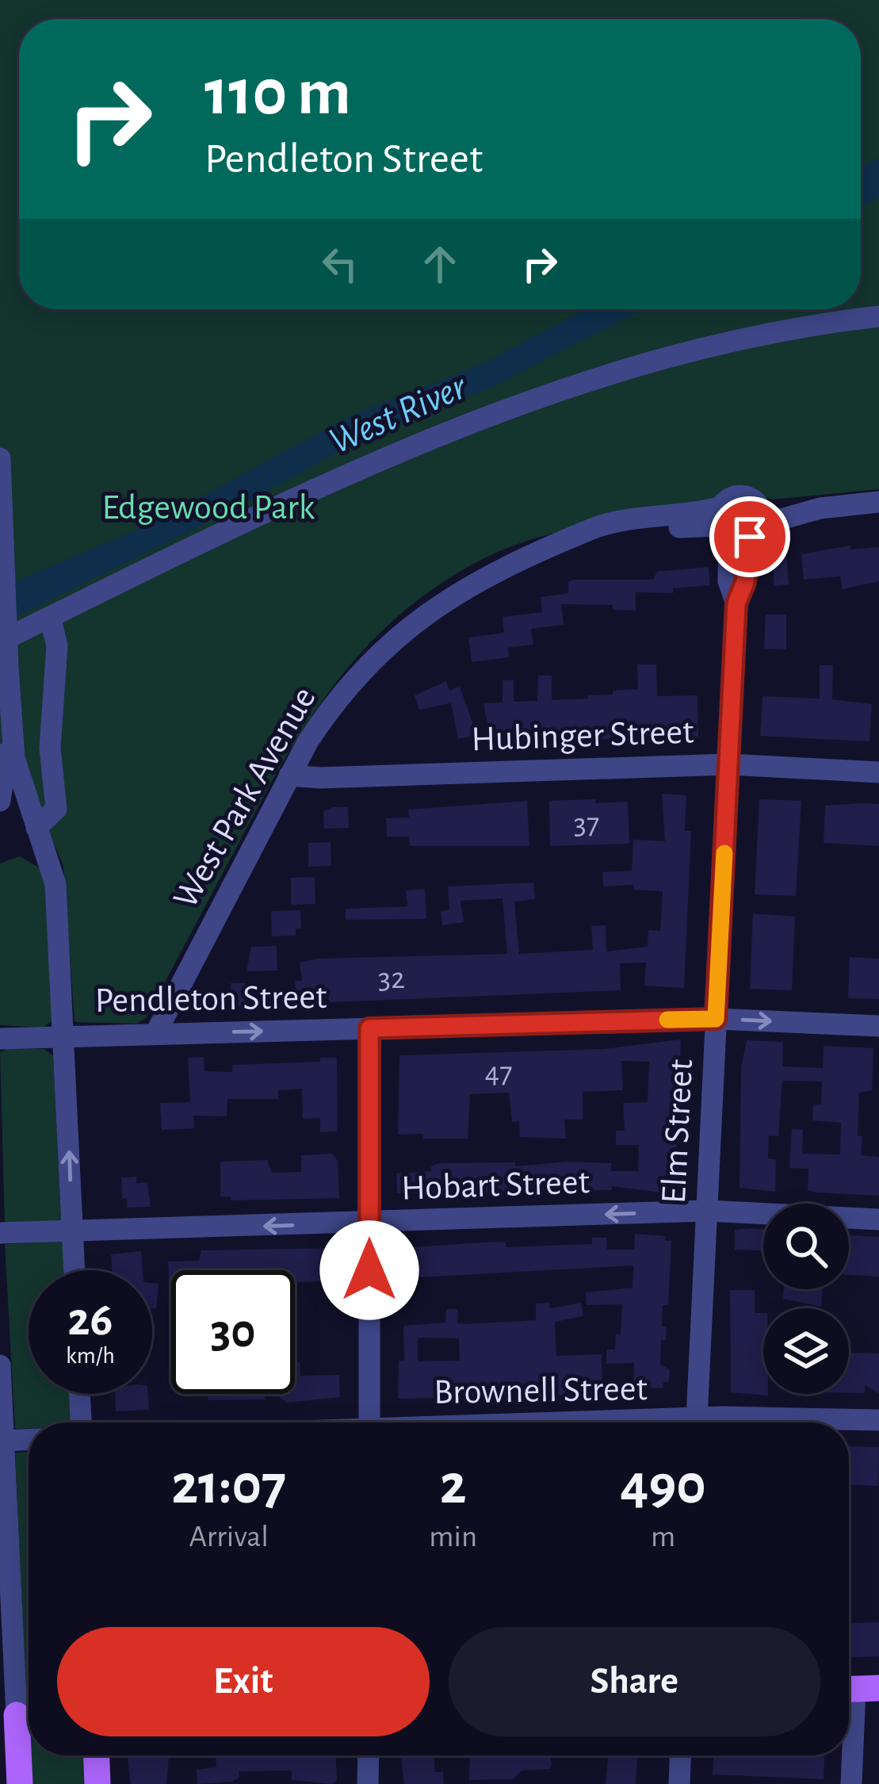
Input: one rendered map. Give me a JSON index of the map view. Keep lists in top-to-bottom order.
{
  "streets": {
    "street": [
      "Hubinger Street",
      "West Park Avenue",
      "Pendleton Street",
      "Elm Street",
      "Hobart Street",
      "Brownell Street"
    ]
  },
  "crossings": [
    ["Hubinger Street", "West Park Avenue"],
    ["Hubinger Street", "Elm Street"],
    ["West Park Avenue", "Pendleton Street"],
    ["West Park Avenue", "Elm Street"],
    ["Pendleton Street", "Elm Street"],
    ["Elm Street", "Hobart Street"]
  ],
  "one_way": ["Pendleton Street", "Hobart Street"],
  "water": ["West River"],
  "parks": ["Edgewood Park"],
  "house_numbers": ["37", "32", "47"],
  "page": {
    "turn": ["110 m", "Pendleton Street"],
    "speed": "26 km/h",
    "limit": "30",
    "eta": [
      "21:07",
      "Arrival",
      "2",
      "min",
      "490",
      "m"
    ],
    "buttons": ["Exit", "Share"]
  }
}
